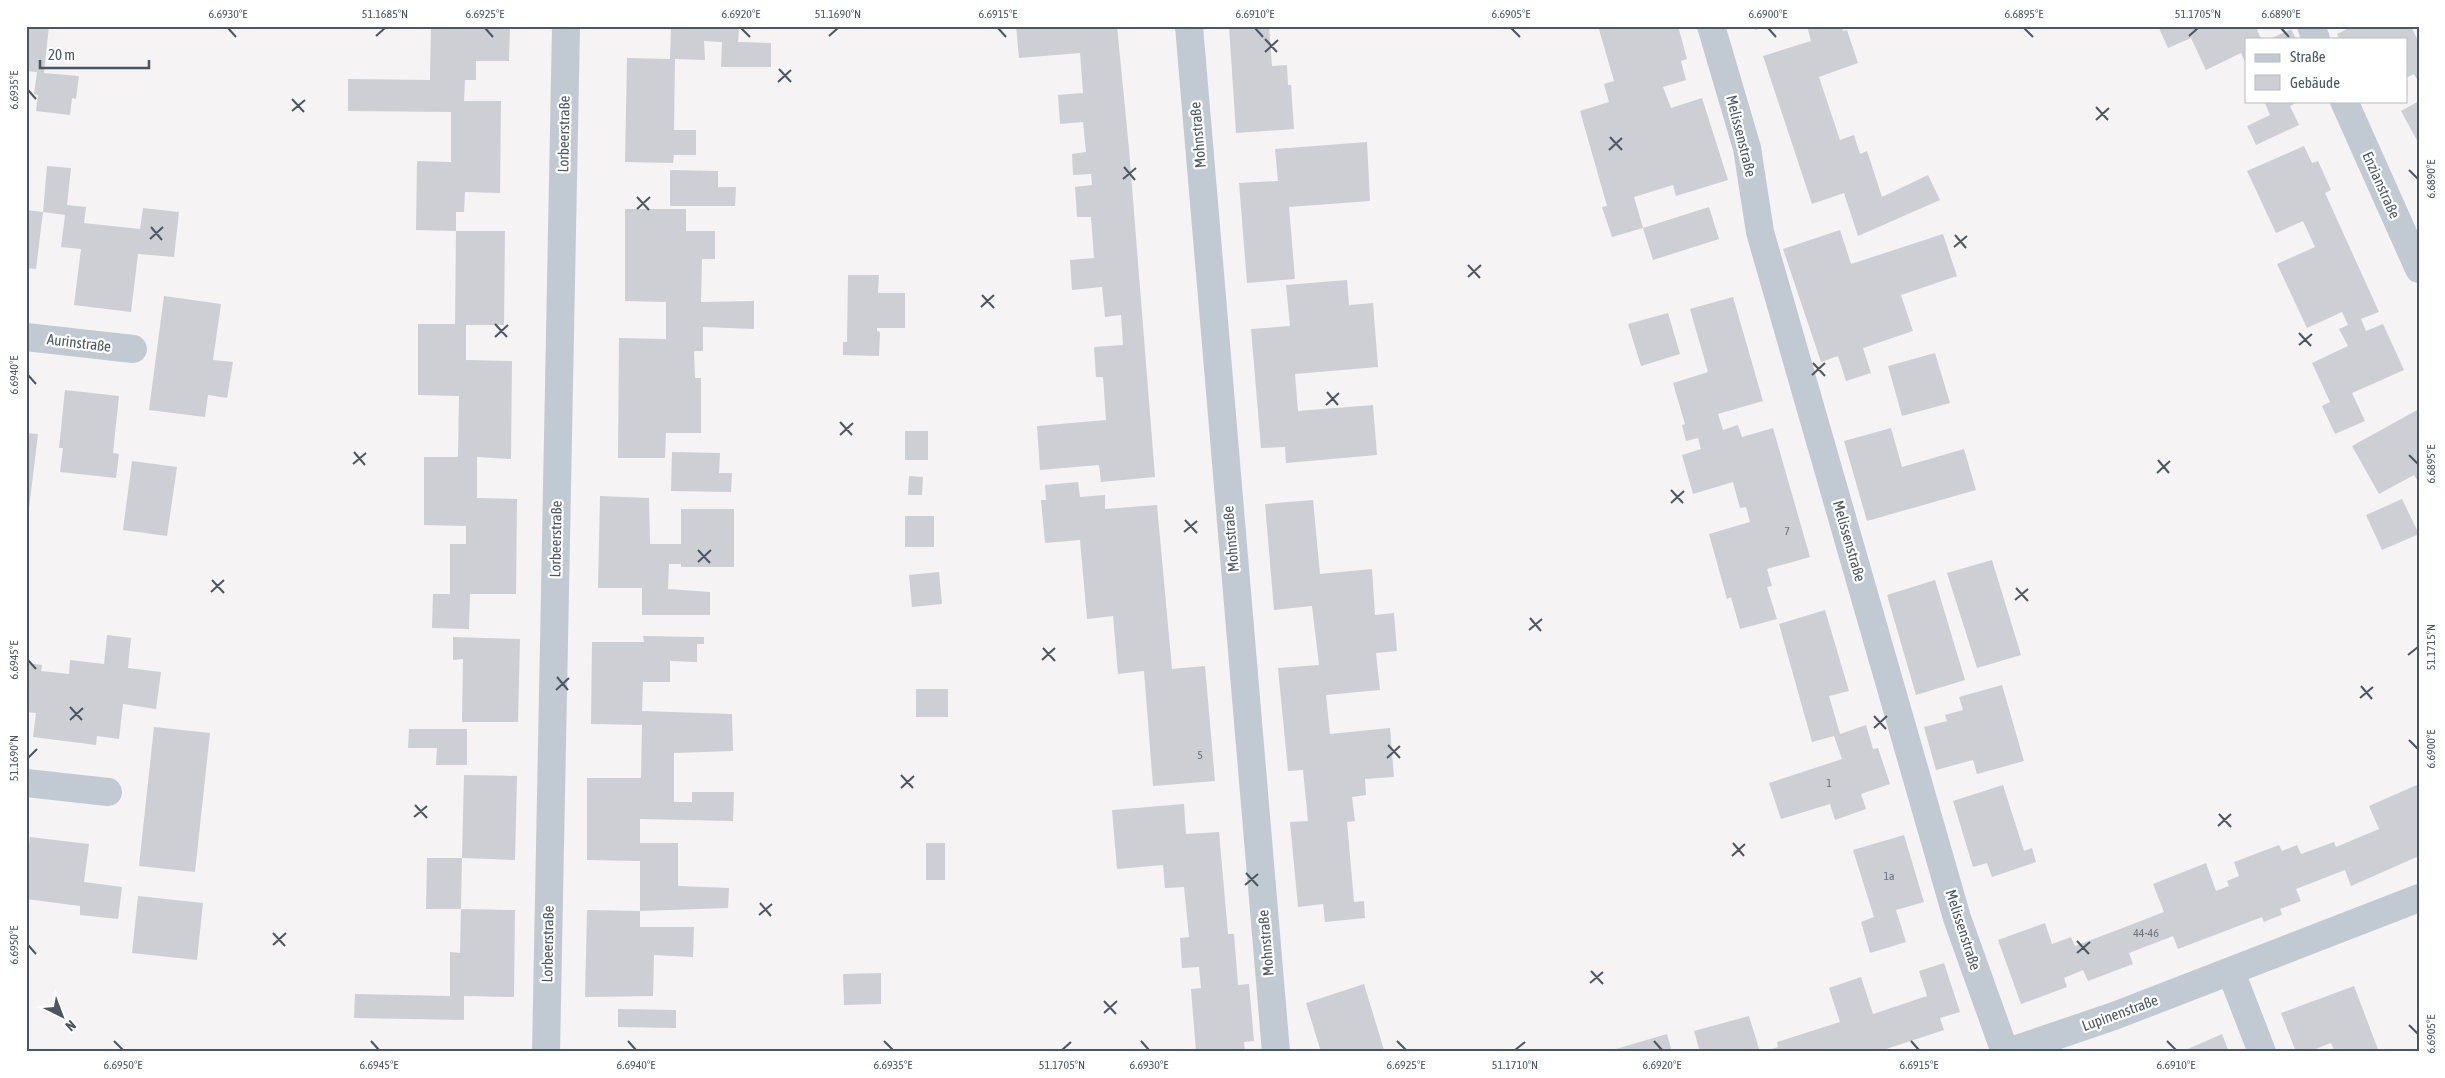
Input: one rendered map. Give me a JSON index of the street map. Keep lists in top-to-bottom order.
{
  "streets": {
    "street": [
      "Lorbeerstraße",
      "Mohnstraße",
      "Melissenstraße",
      "Enzianstraße",
      "Aurinstraße",
      "Lupinenstraße"
    ]
  },
  "crossings": [
    ["Melissenstraße", "Lupinenstraße"]
  ],
  "house_numbers": [
    "7",
    "5",
    "1",
    "1a",
    "44-46"
  ],
  "legend": ["Straße", "Gebäude"],
  "scale_bar": "20 m",
  "north": "bottom right",
  "coordinates": [
    "6.6930°E",
    "51.1685°N",
    "6.6925°E",
    "6.6920°E",
    "51.1690°N",
    "6.6915°E",
    "6.6910°E",
    "6.6905°E",
    "6.6900°E",
    "6.6895°E",
    "51.1705°N",
    "6.6890°E",
    "6.6935°E",
    "6.6940°E",
    "51.1715°N",
    "6.6945°E",
    "6.6950°E",
    "51.1710°N"
  ]
}
